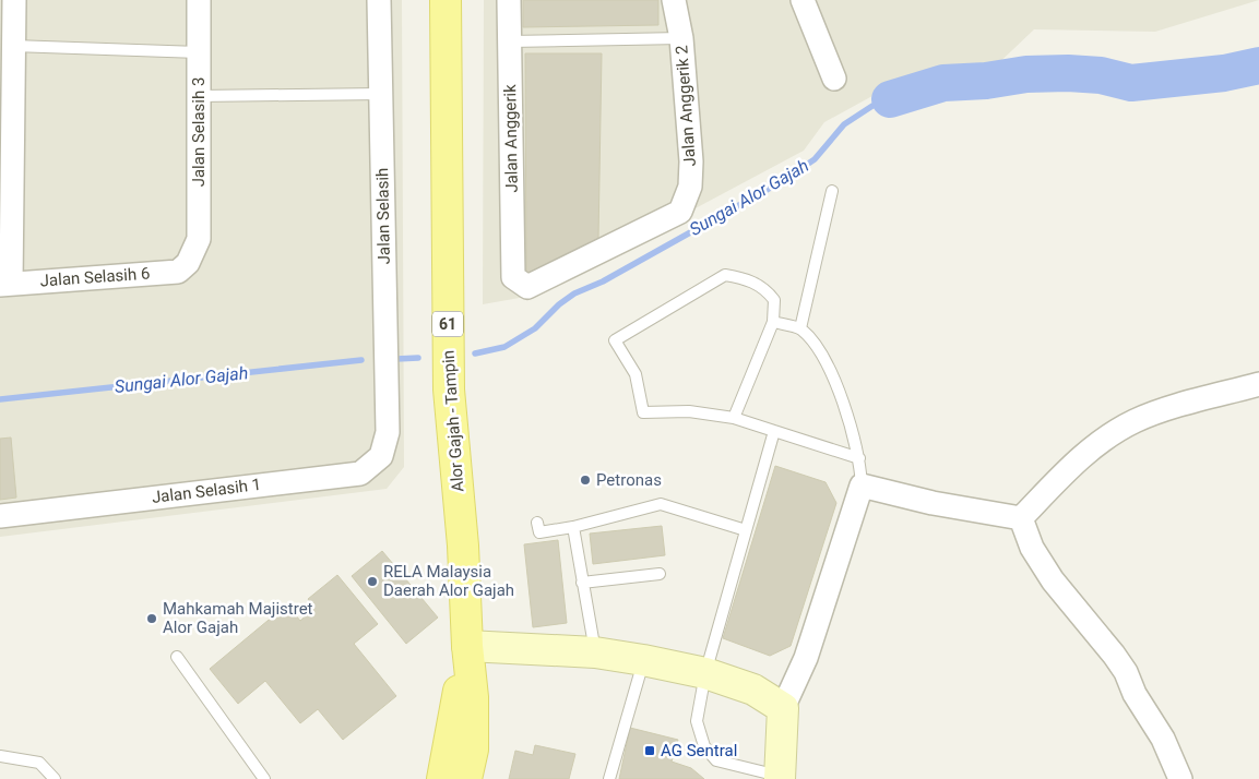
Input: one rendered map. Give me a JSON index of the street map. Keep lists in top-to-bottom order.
{
  "streets": {
    "main road": ["61", "Alor Gajah - Tampin"],
    "street": [
      "Jalan Anggerik 2",
      "Jalan Selasih 3",
      "Jalan Anggerik",
      "Jalan Selasih",
      "Jalan Selasih 6",
      "Jalan Selasih 1"
    ]
  },
  "crossings": [
    ["Jalan Anggerik 2", "Jalan Anggerik"],
    ["Jalan Selasih 3", "Jalan Selasih 6"],
    ["Jalan Selasih", "Jalan Selasih 1"]
  ],
  "water": ["Sungai Alor Gajah"],
  "places": {
    "other": ["Petronas", "RELA Malaysia Daerah Alor Gajah", "Mahkamah Majistret Alor Gajah"],
    "transit": ["AG Sentral"]
  }
}
